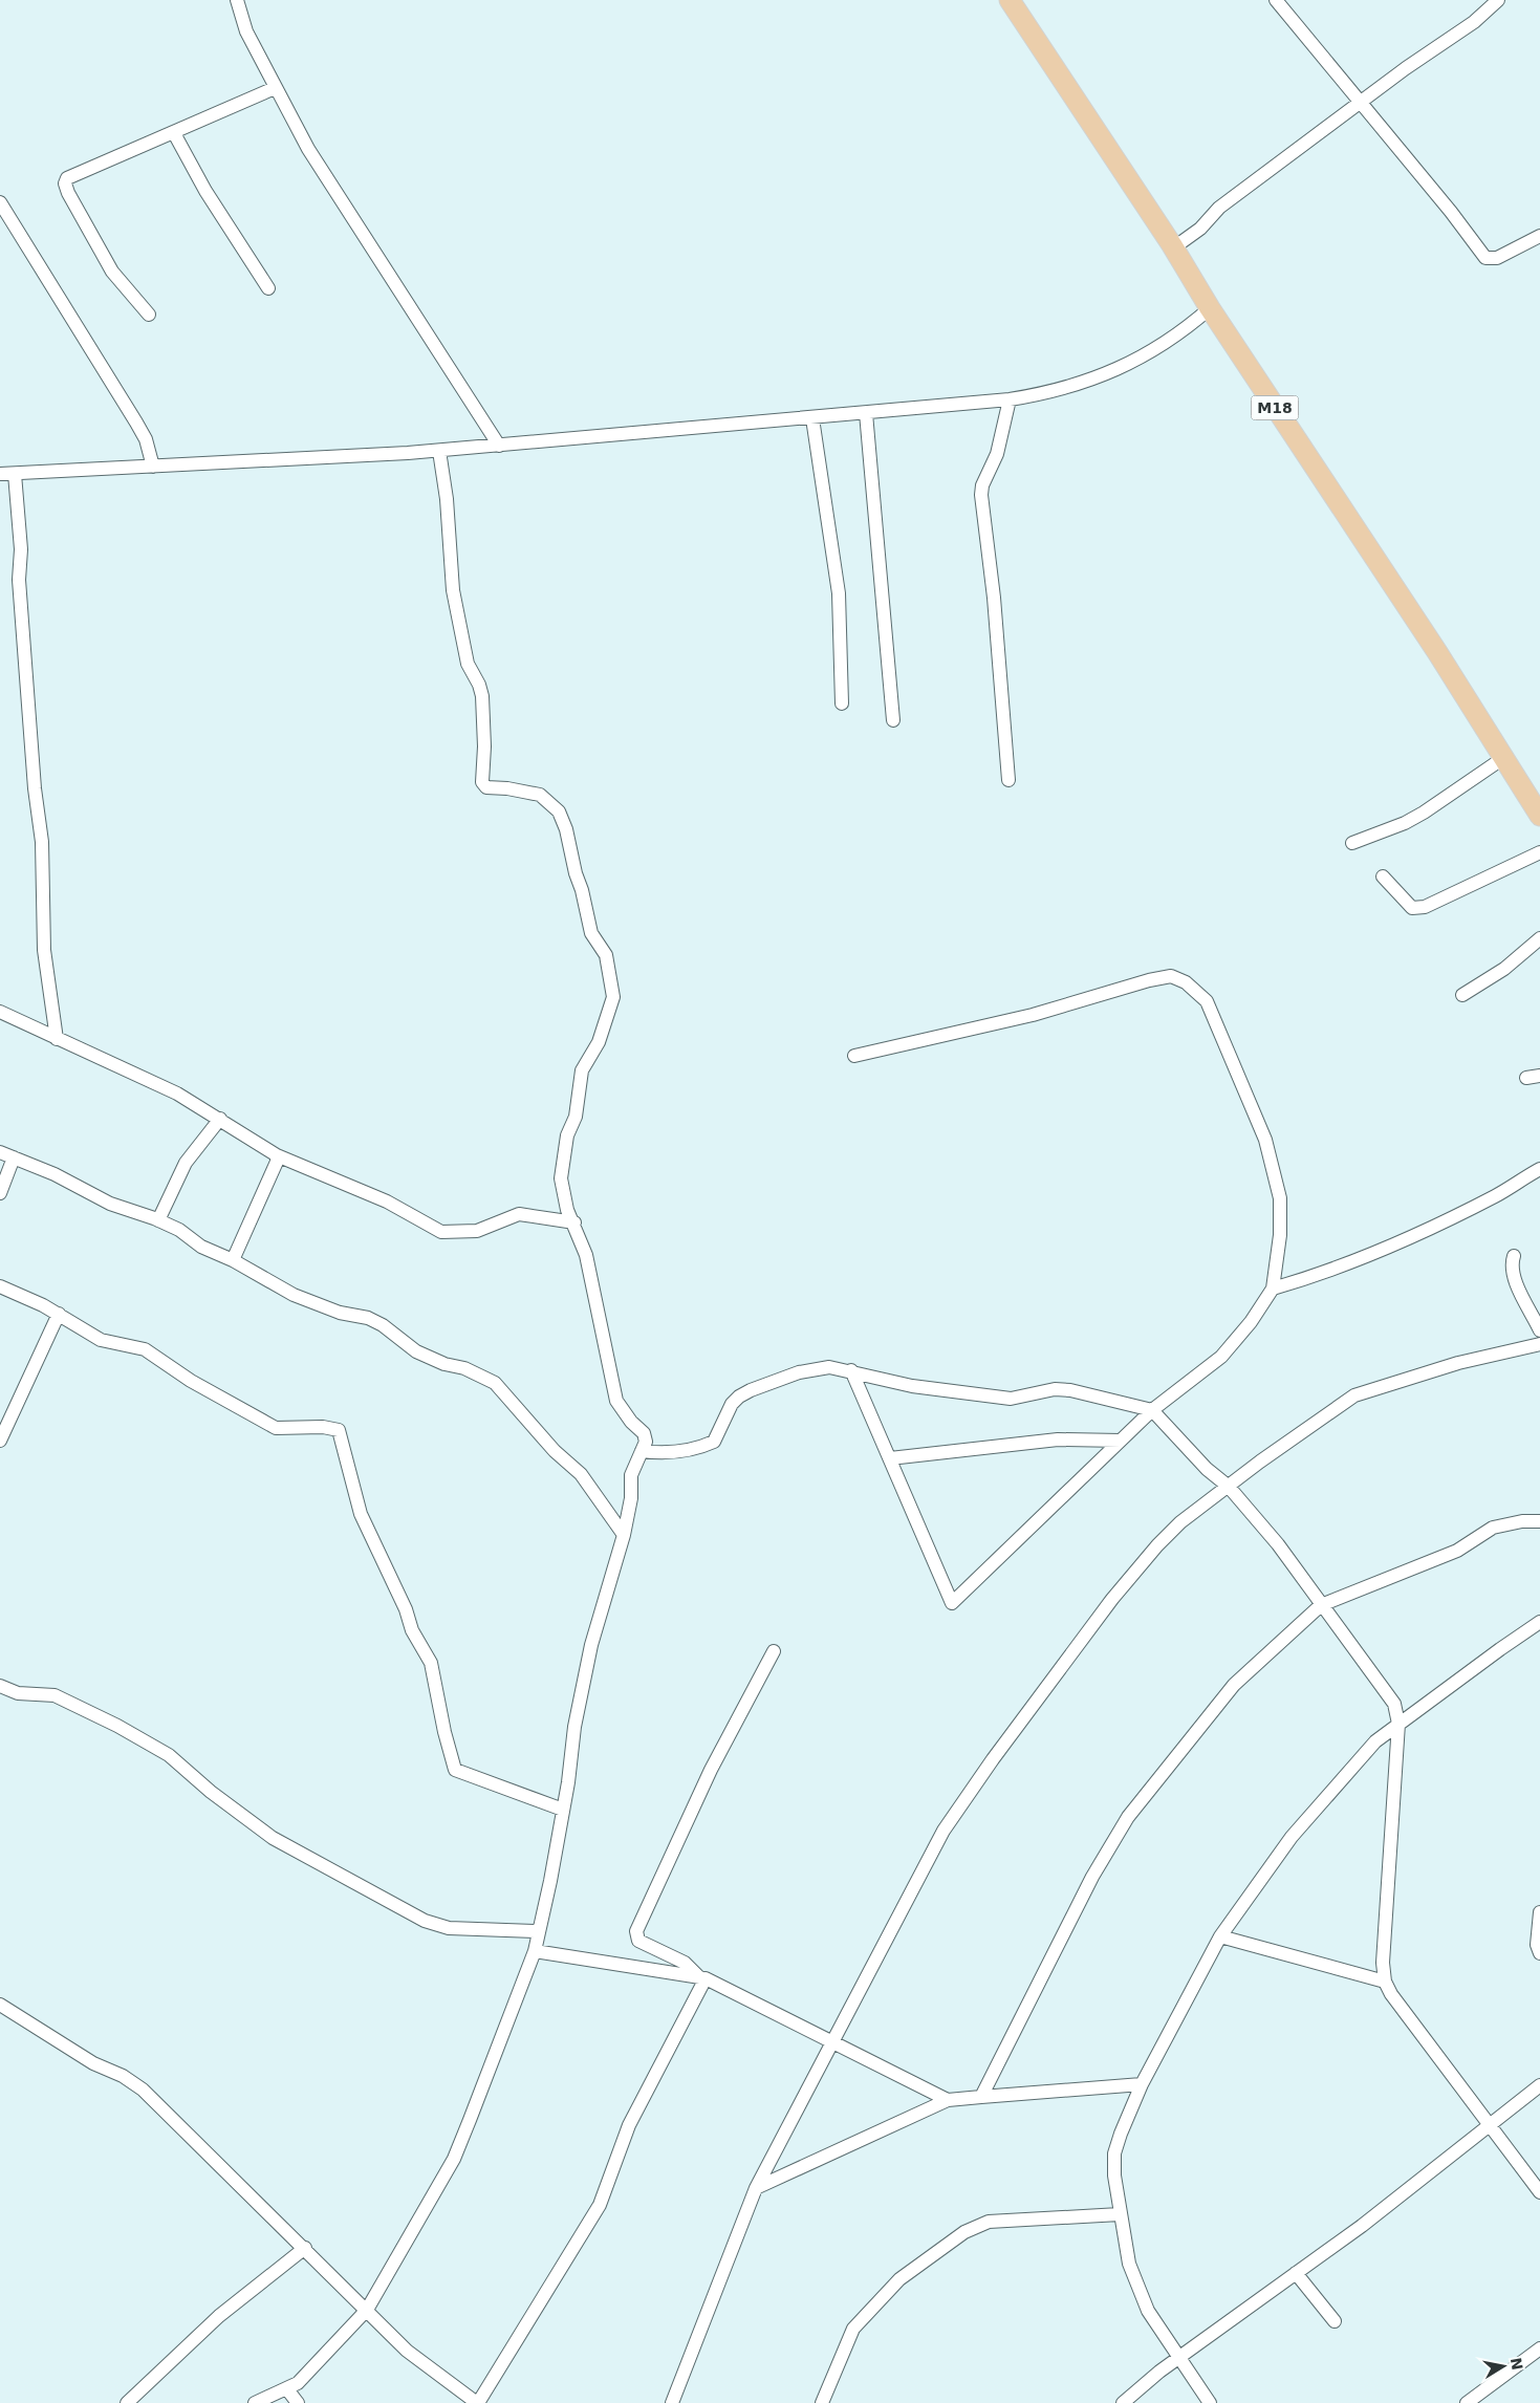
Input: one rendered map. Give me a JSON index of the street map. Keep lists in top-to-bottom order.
{
  "streets": {
    "main road": ["M18"]
  },
  "north": "right"
}
